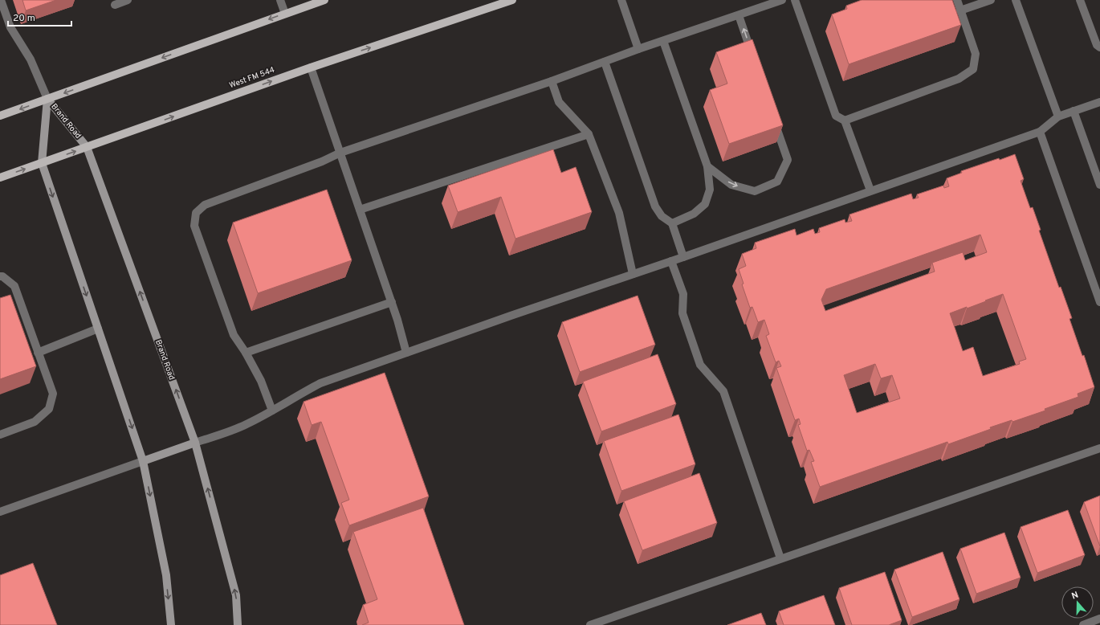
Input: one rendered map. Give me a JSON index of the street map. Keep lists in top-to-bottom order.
{
  "streets": {
    "main road": ["West FM 544", "Brand Road"]
  },
  "crossings": [
    ["West FM 544", "Brand Road"]
  ],
  "scale_bar": "20 m",
  "north": "top"
}
